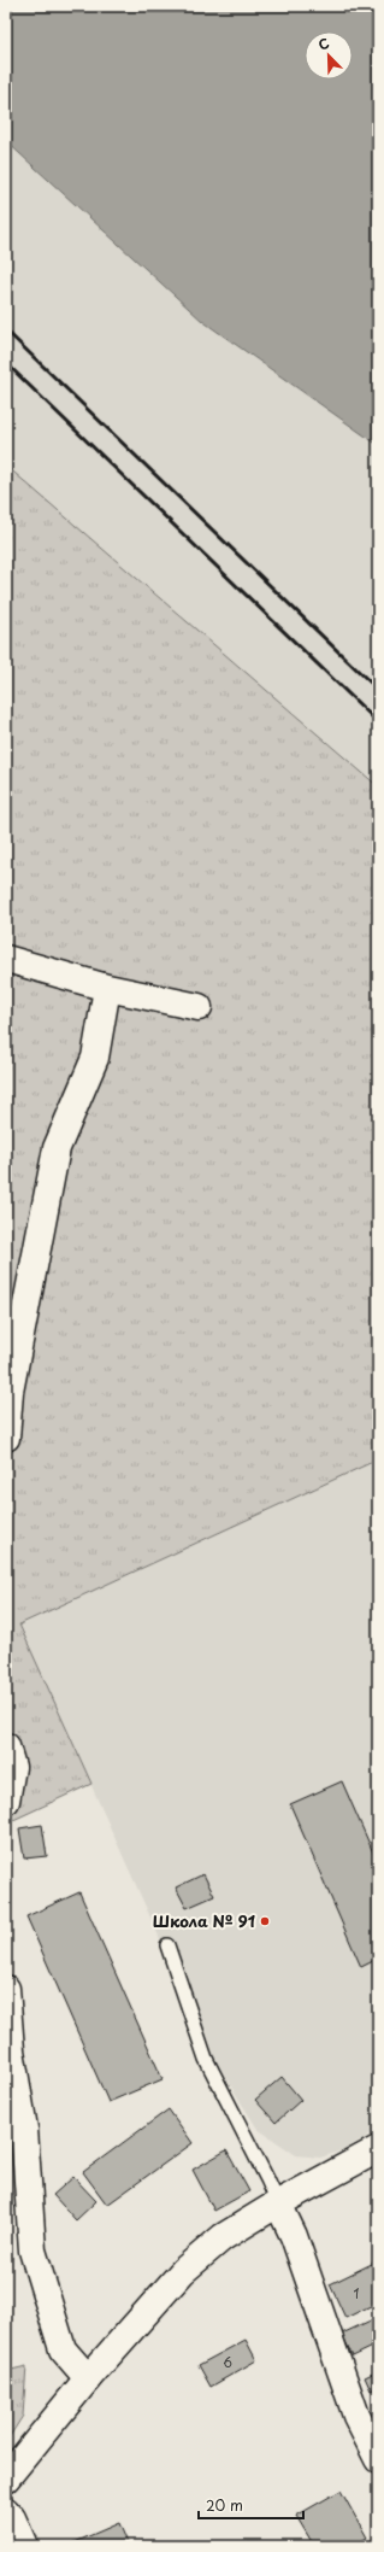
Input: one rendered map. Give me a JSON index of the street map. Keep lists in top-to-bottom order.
{
  "places": ["Школа № 91"],
  "house_numbers": ["1", "6"],
  "scale_bar": "20 m",
  "north": "top left"
}
